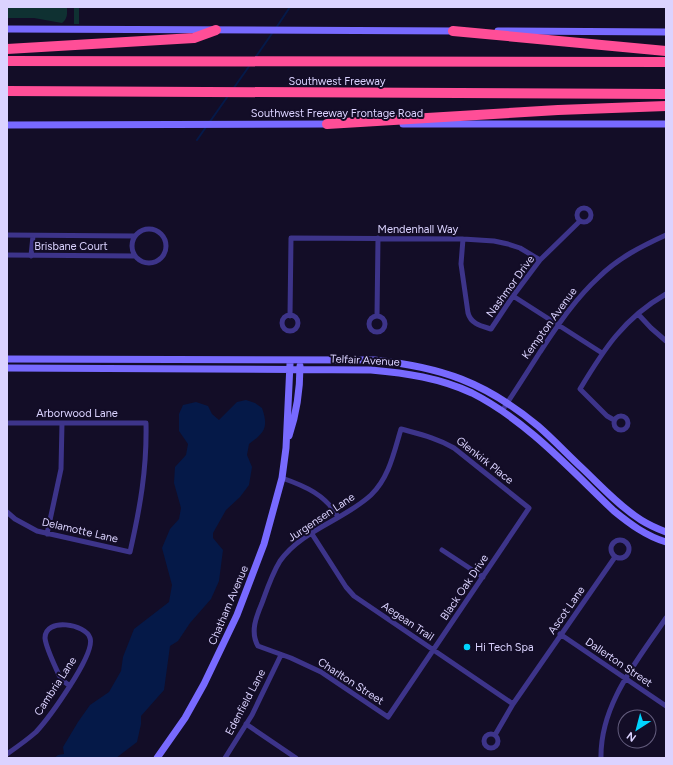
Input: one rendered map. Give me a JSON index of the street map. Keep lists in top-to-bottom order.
{
  "streets": {
    "highway": ["Southwest Freeway"],
    "street": [
      "Southwest Freeway Frontage Road",
      "Mendenhall Way",
      "Brisbane Court",
      "Nashmor Drive",
      "Kempton Avenue",
      "Telfair Avenue",
      "Arborwood Lane",
      "Glenkirk Place",
      "Jurgensen Lane",
      "Delamotte Lane",
      "Black Oak Drive",
      "Chatham Avenue",
      "Ascot Lane",
      "Aegean Trail",
      "Dallerton Street",
      "Charlton Street",
      "Cambria Lane",
      "Edenfield Lane"
    ]
  },
  "crossings": [
    ["Mendenhall Way", "Nashmor Drive"],
    ["Kempton Avenue", "Telfair Avenue"],
    ["Telfair Avenue", "Chatham Avenue"],
    ["Arborwood Lane", "Delamotte Lane"],
    ["Glenkirk Place", "Jurgensen Lane"],
    ["Glenkirk Place", "Black Oak Drive"],
    ["Jurgensen Lane", "Aegean Trail"],
    ["Jurgensen Lane", "Charlton Street"],
    ["Black Oak Drive", "Aegean Trail"],
    ["Black Oak Drive", "Charlton Street"],
    ["Ascot Lane", "Aegean Trail"],
    ["Ascot Lane", "Dallerton Street"],
    ["Charlton Street", "Edenfield Lane"]
  ],
  "places": ["Hi Tech Spa"],
  "north": "bottom left"
}
